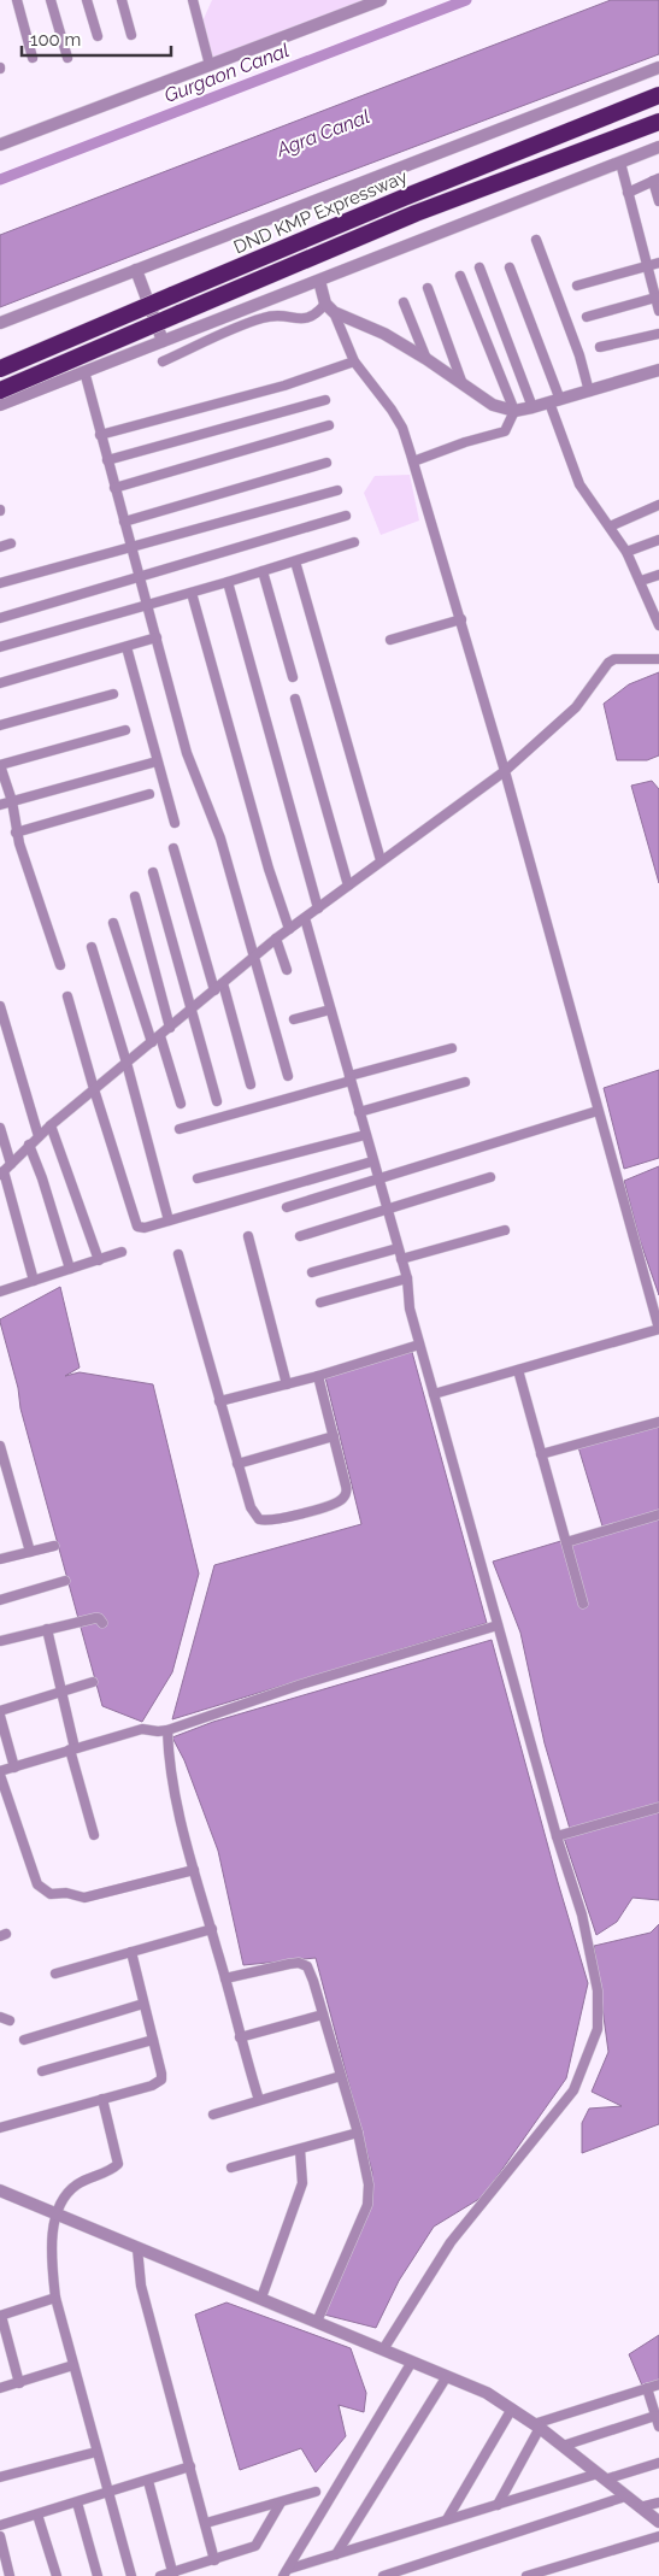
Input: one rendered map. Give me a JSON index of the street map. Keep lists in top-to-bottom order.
{
  "streets": {
    "highway": ["DND KMP Expressway"]
  },
  "water": ["Gurgaon Canal", "Agra Canal"],
  "scale_bar": "100 m"
}
